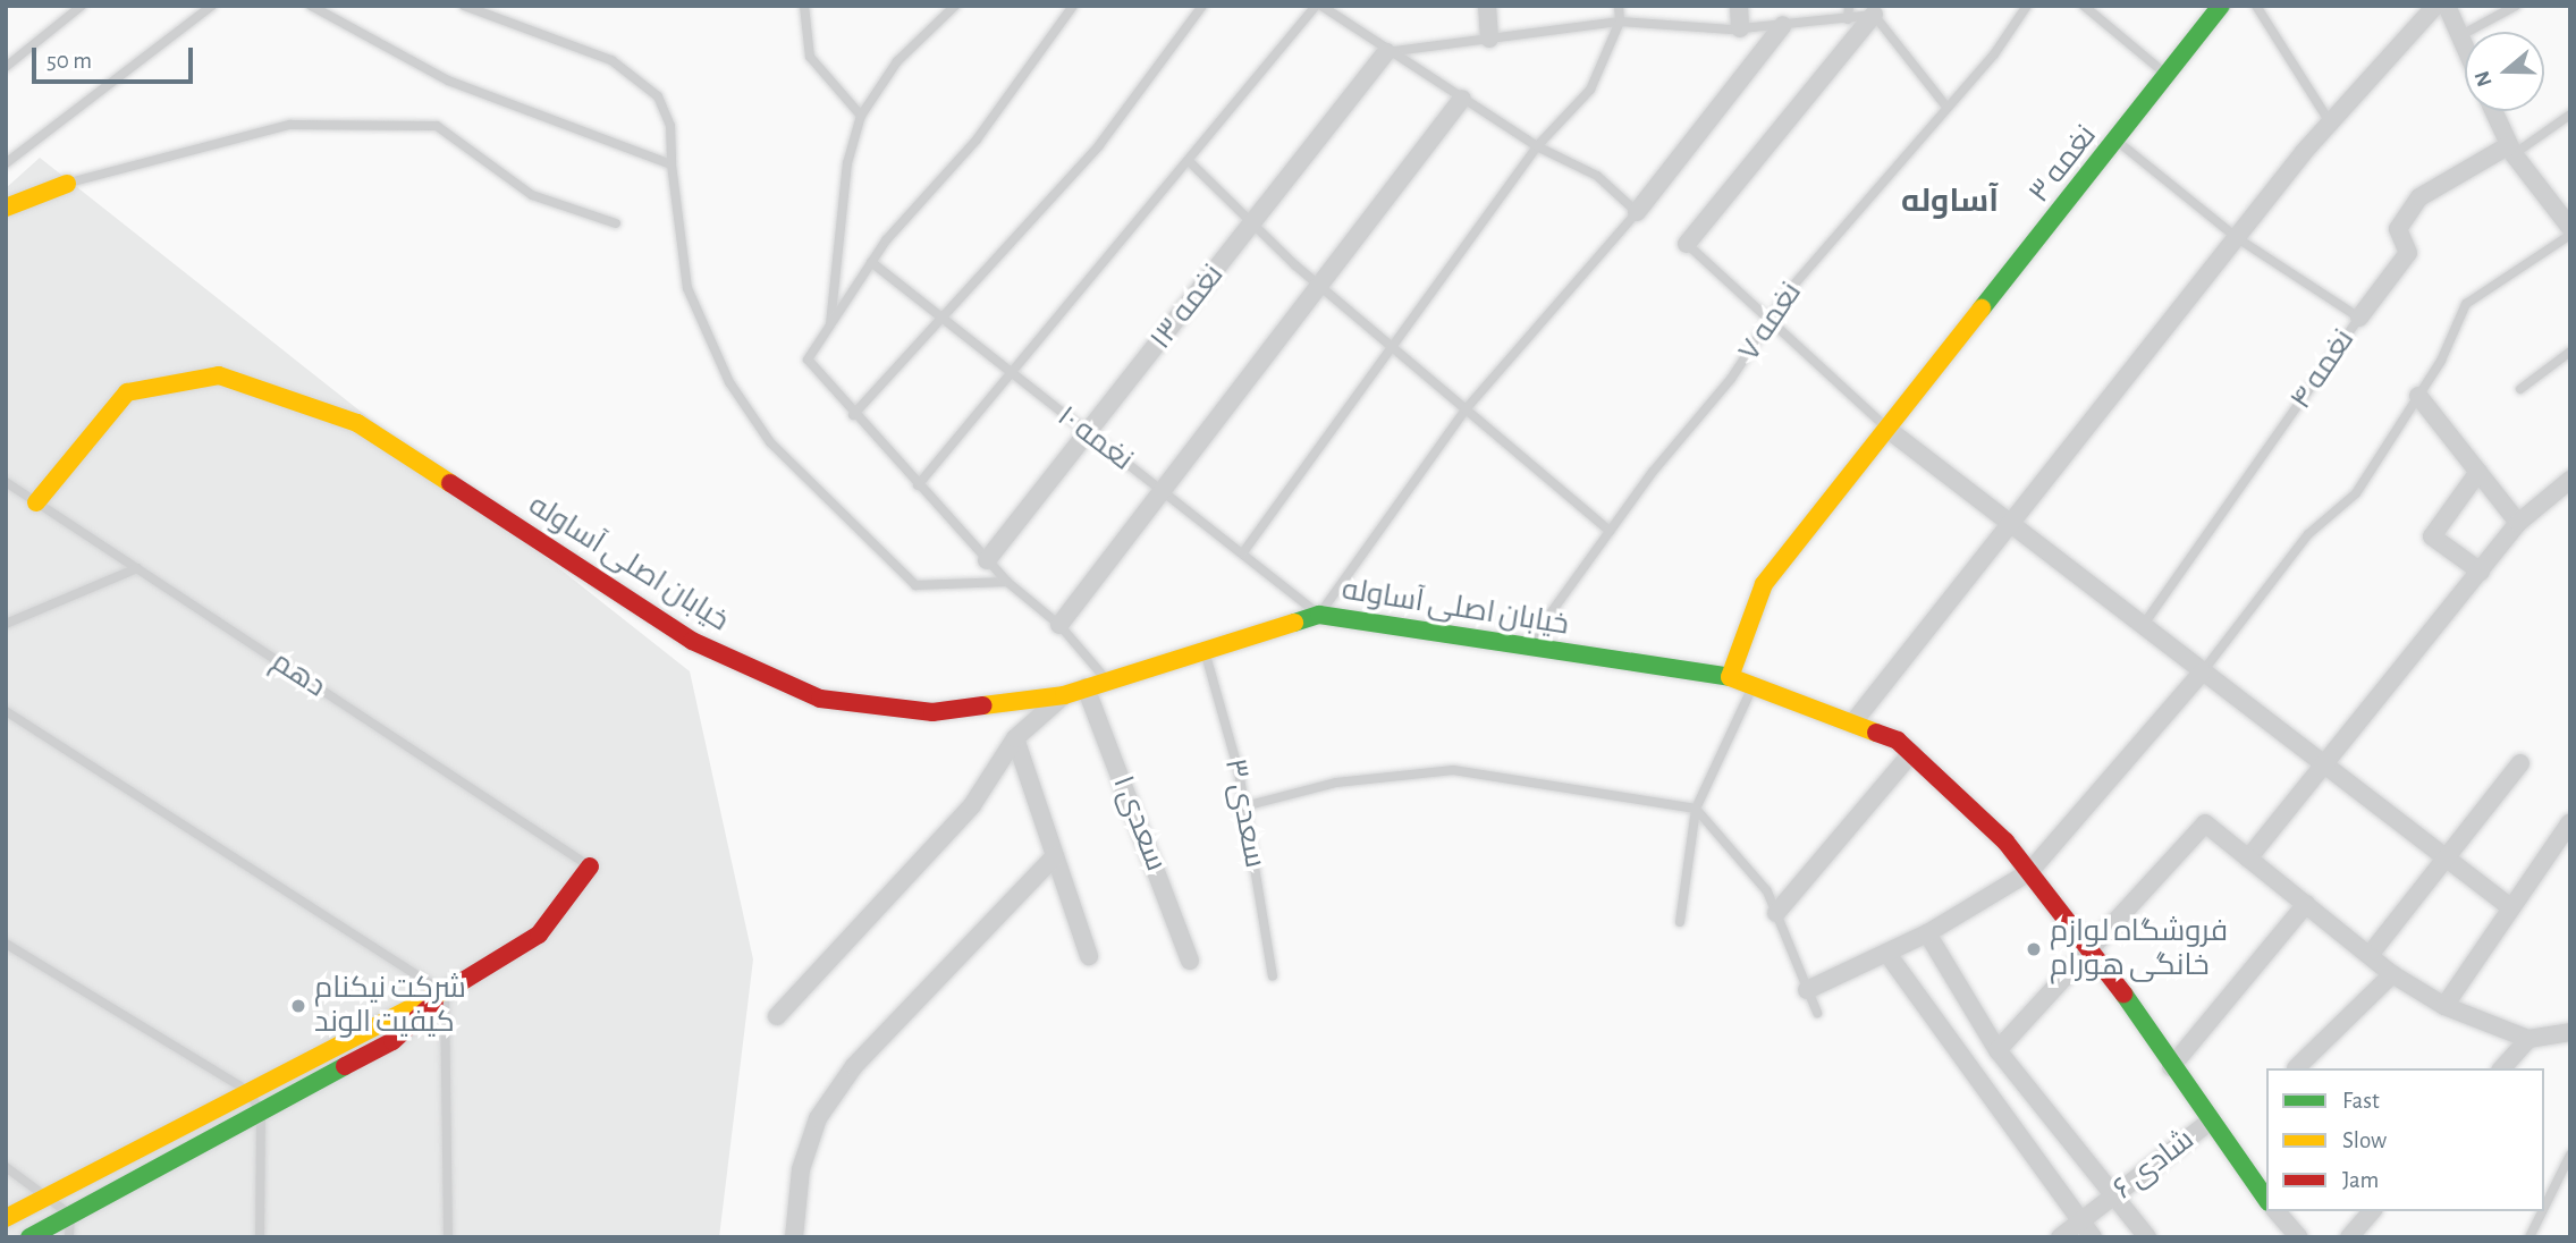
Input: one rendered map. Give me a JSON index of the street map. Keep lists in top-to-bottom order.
{
  "streets": {
    "street": [
      "نغمه ۳",
      "نغمه ۱۳",
      "نغمه ۴",
      "خیابان اصلی آساوله",
      "سعدی ۱",
      "شادی ۶"
    ],
    "lane": [
      "نغمه ۷",
      "نغمه ۱۰",
      "دهم",
      "سعدی ۳"
    ]
  },
  "crossings": [
    ["نغمه ۱۳", "نغمه ۱۰"],
    ["نغمه ۷", "خیابان اصلی آساوله"],
    ["نغمه ۱۰", "خیابان اصلی آساوله"],
    ["خیابان اصلی آساوله", "دهم"],
    ["خیابان اصلی آساوله", "سعدی ۳"],
    ["خیابان اصلی آساوله", "سعدی ۱"],
    ["خیابان اصلی آساوله", "شادی ۶"]
  ],
  "districts": ["آساوله"],
  "places": ["فروشگاه لوازم خانگی هورام", "شرکت نیکنام کیفیت الوند"],
  "legend": ["Fast", "Slow", "Jam"],
  "scale_bar": "50 m",
  "north": "left"
}
